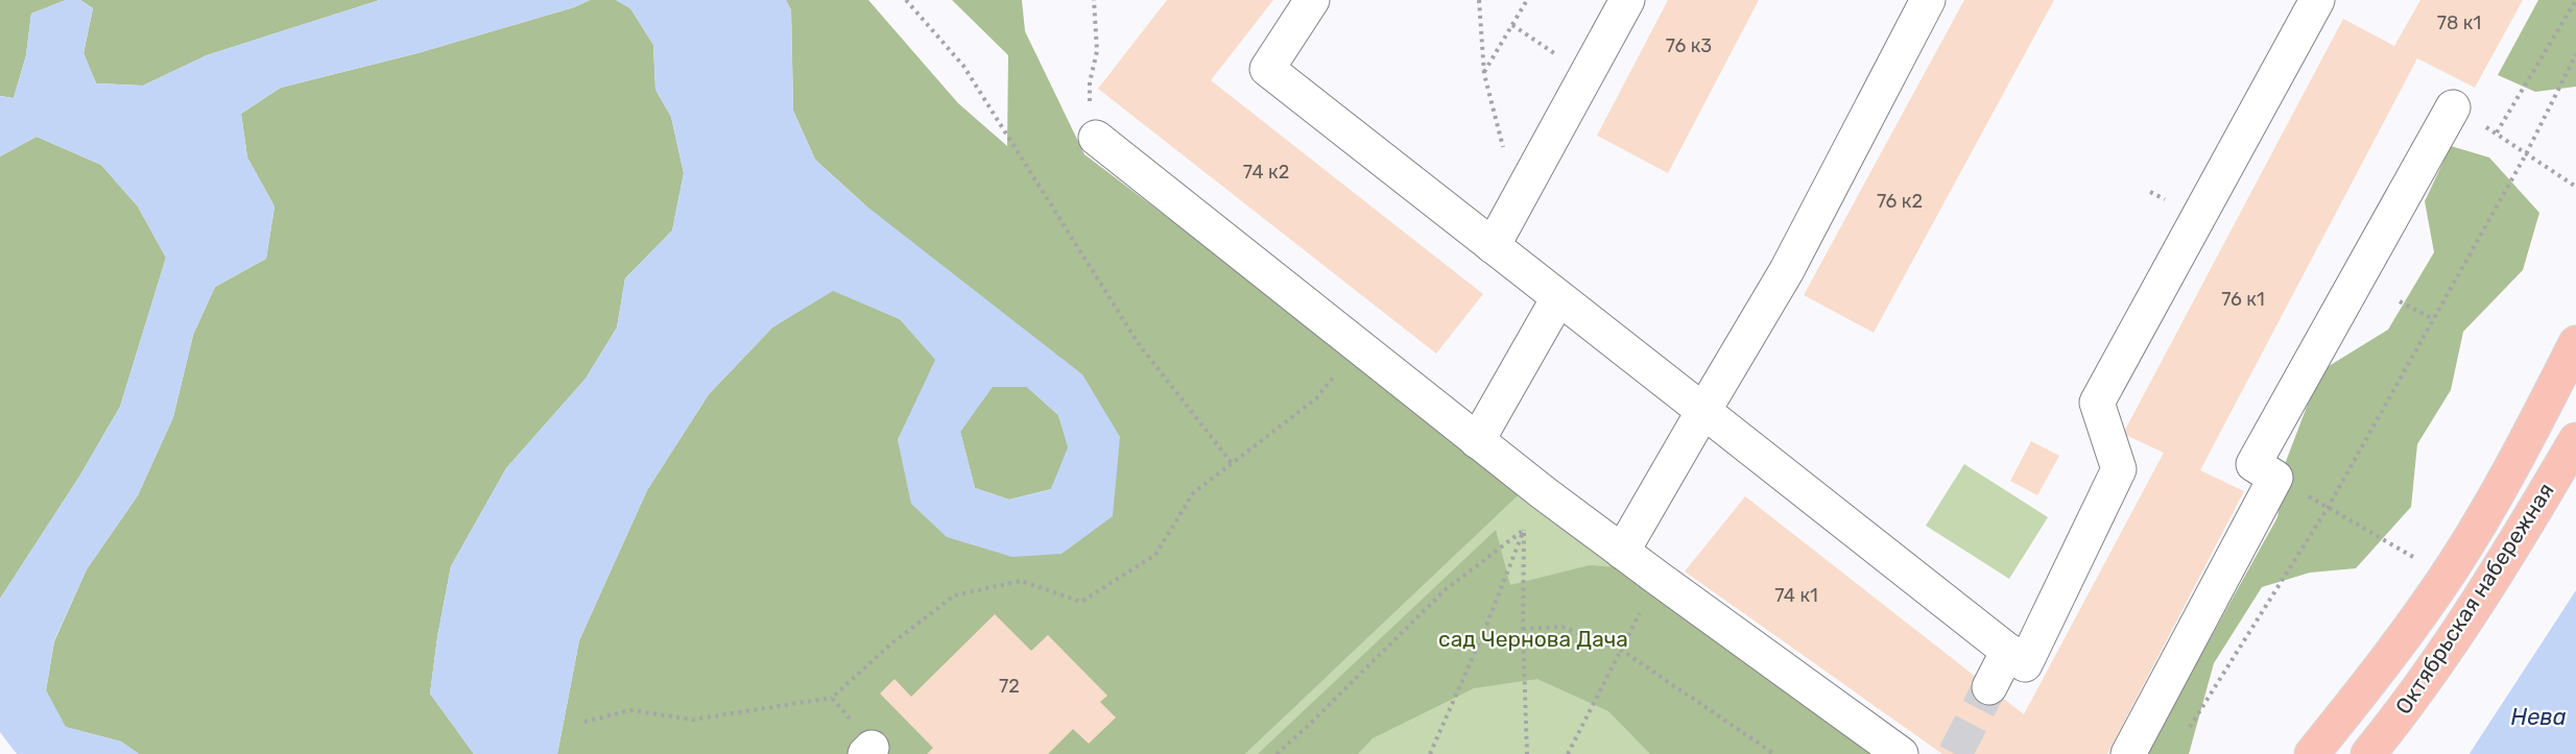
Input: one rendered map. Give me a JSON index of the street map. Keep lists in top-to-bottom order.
{
  "streets": {
    "main road": ["Октябрьская набережная"]
  },
  "water": ["Нева"],
  "parks": ["сад Чернова Дача"],
  "house_numbers": [
    "78 к1",
    "76 к3",
    "74 к2",
    "76 к2",
    "76 к1",
    "74 к1",
    "72"
  ]
}
